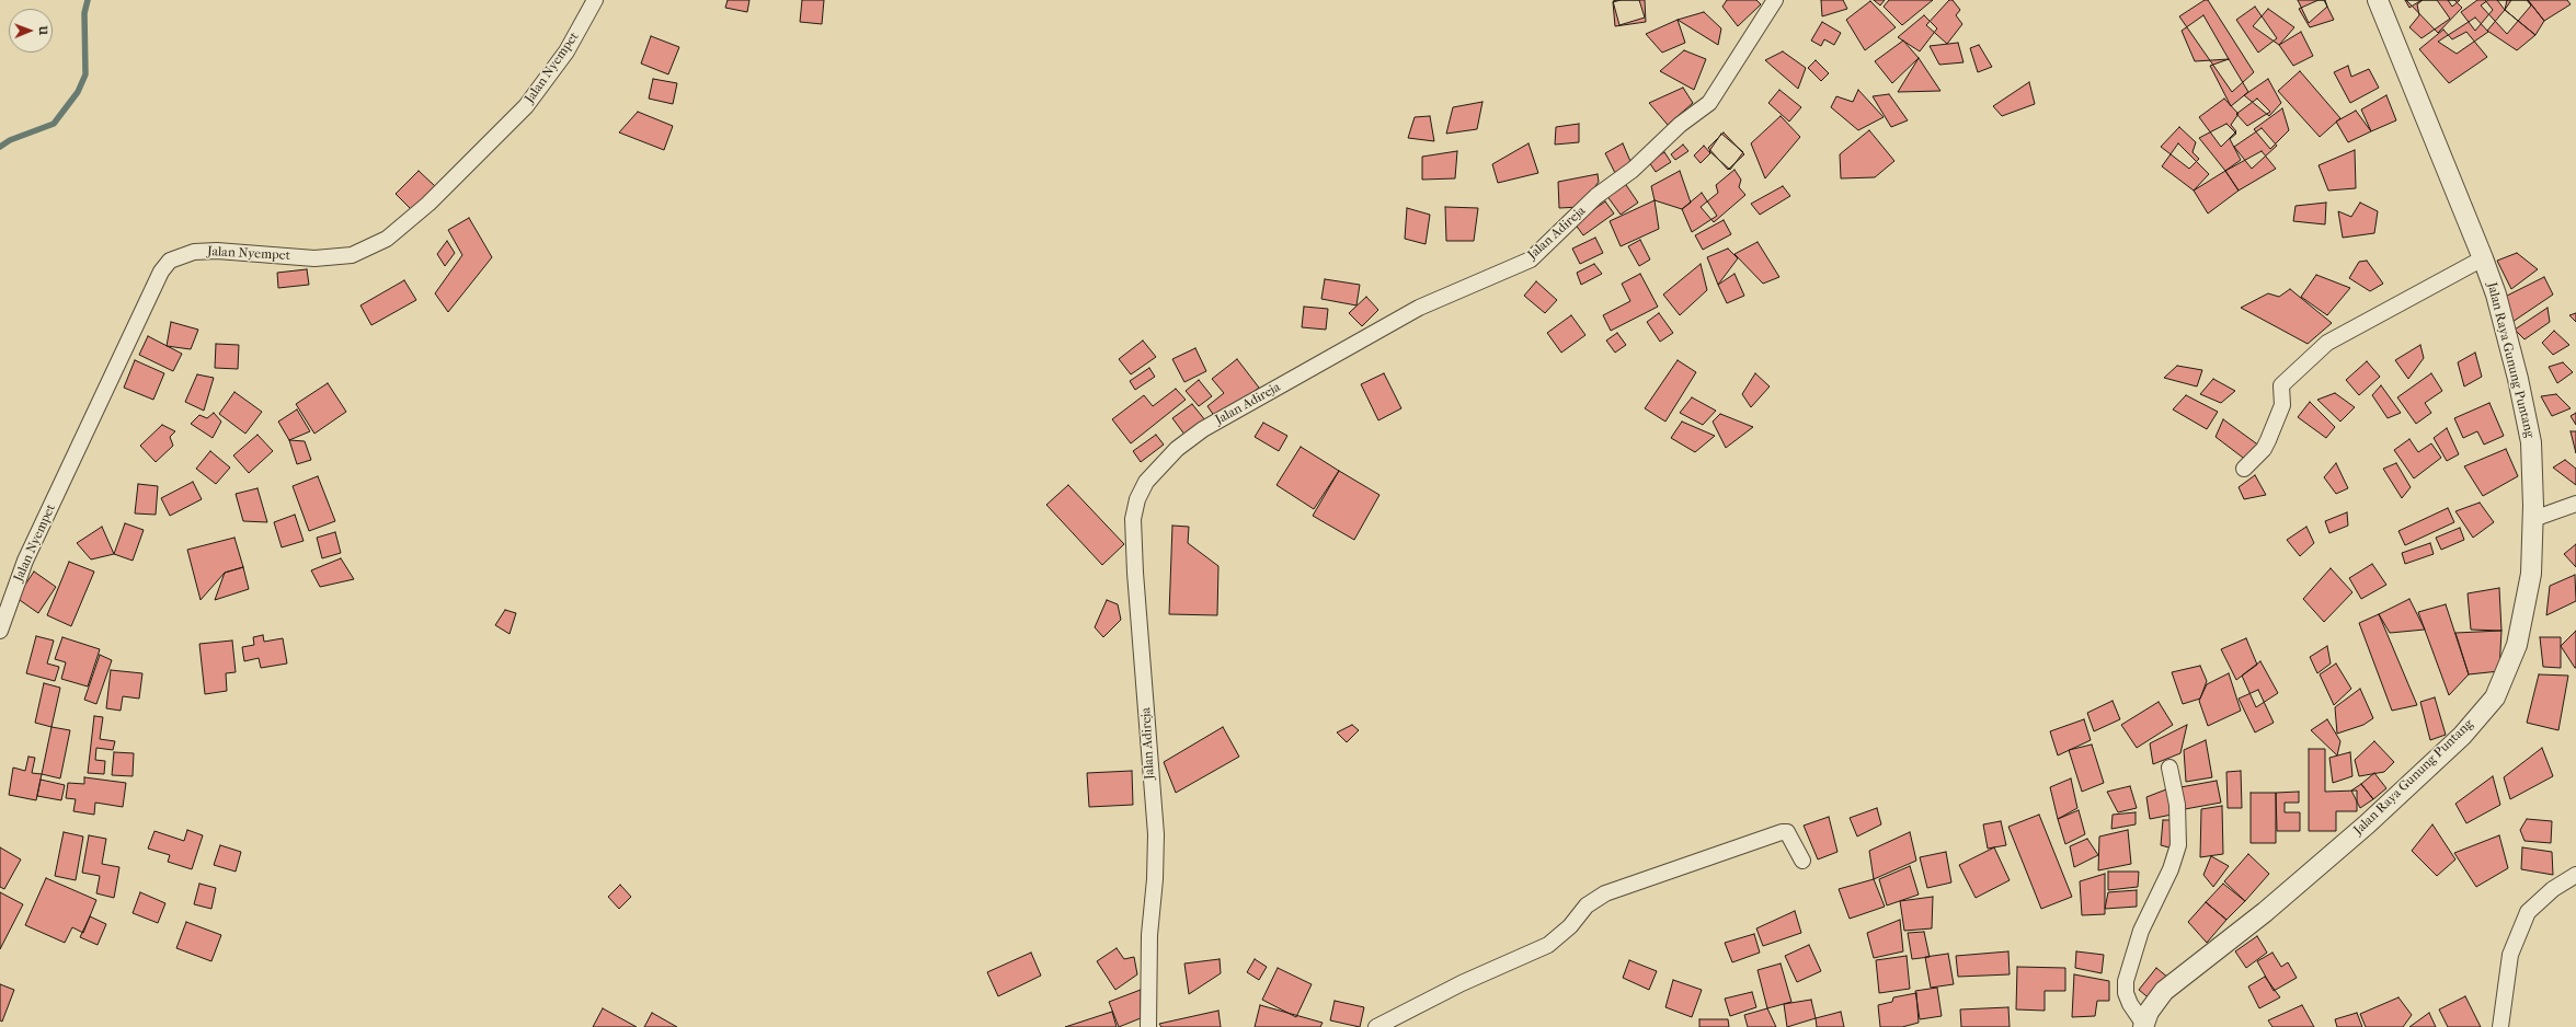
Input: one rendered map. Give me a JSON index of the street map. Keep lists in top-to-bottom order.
{
  "streets": {
    "street": ["Jalan Nyempet", "Jalan Adireja", "Jalan Raya Gunung Puntang"]
  },
  "north": "right"
}
